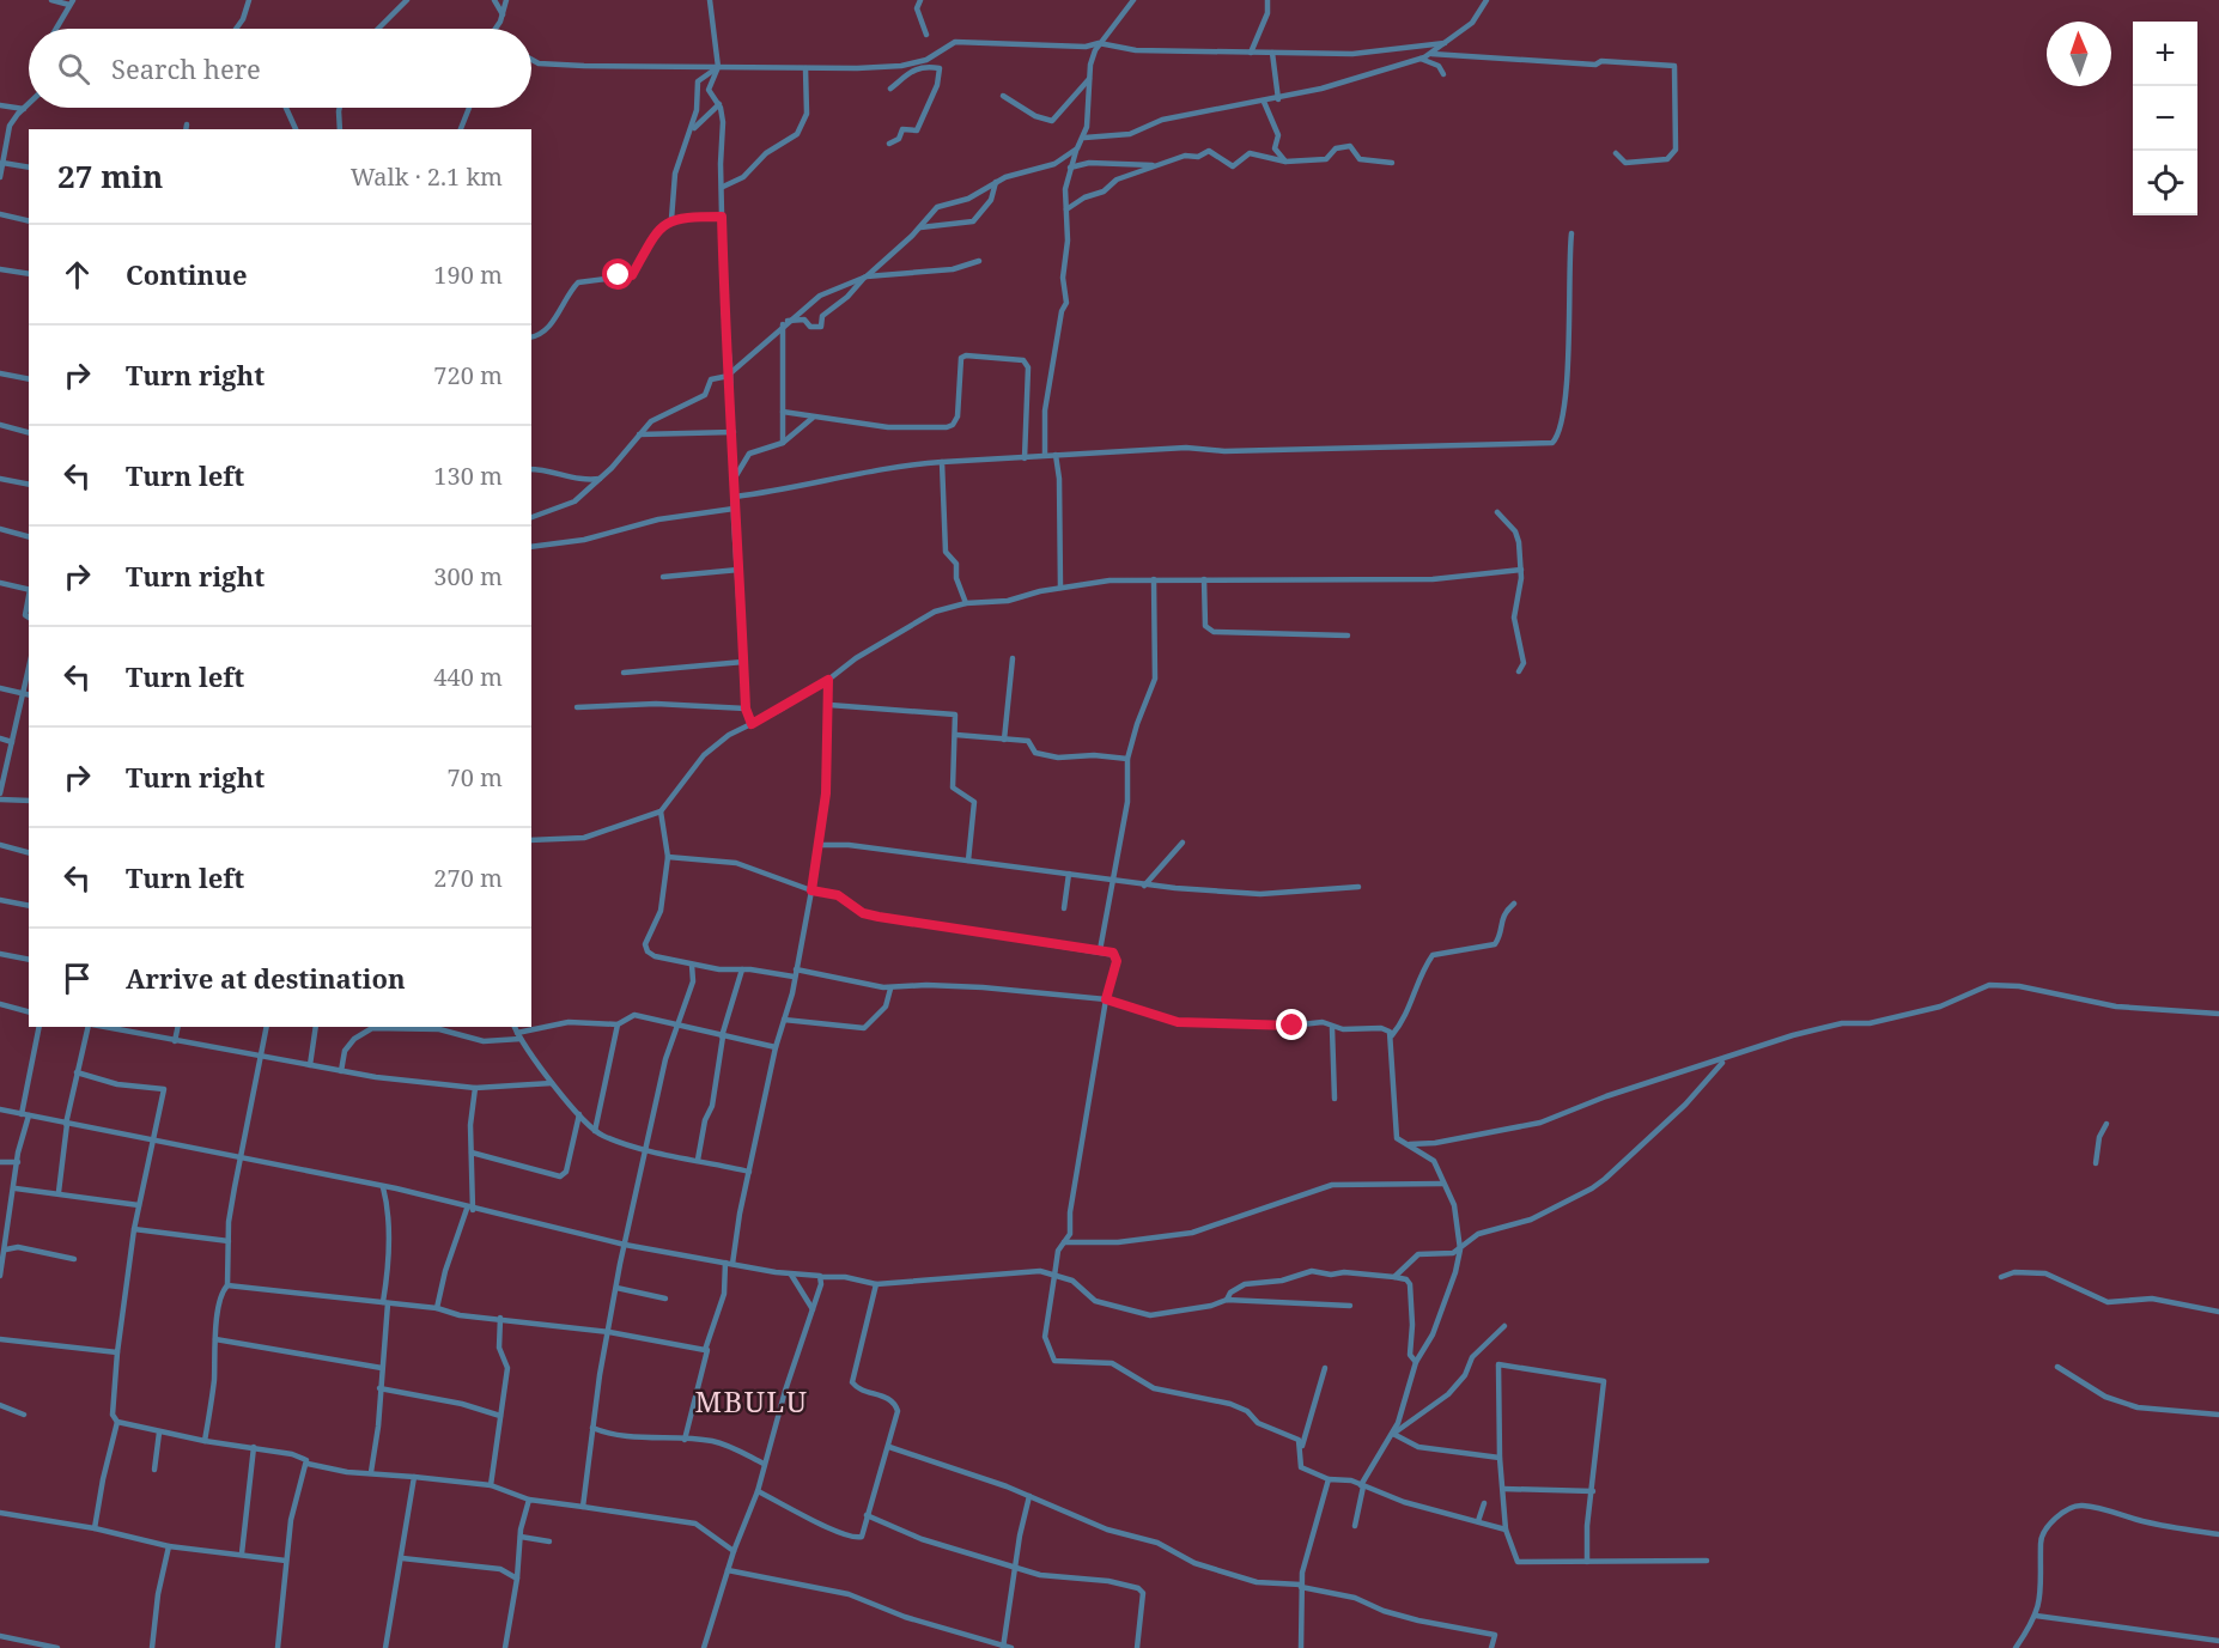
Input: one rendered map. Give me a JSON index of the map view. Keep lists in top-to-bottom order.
{
  "districts": ["MBULU"],
  "north": "top",
  "page": {
    "map_buttons": ["+", "−"],
    "search": "Search here",
    "heading": ["27 min", "Walk · 2.1 km"],
    "list": [
      ["Continue", "190 m"],
      ["Turn right", "720 m"],
      ["Turn left", "130 m"],
      ["Turn right", "300 m"],
      ["Turn left", "440 m"],
      ["Turn right", "70 m"],
      ["Turn left", "270 m"],
      "Arrive at destination"
    ]
  }
}
